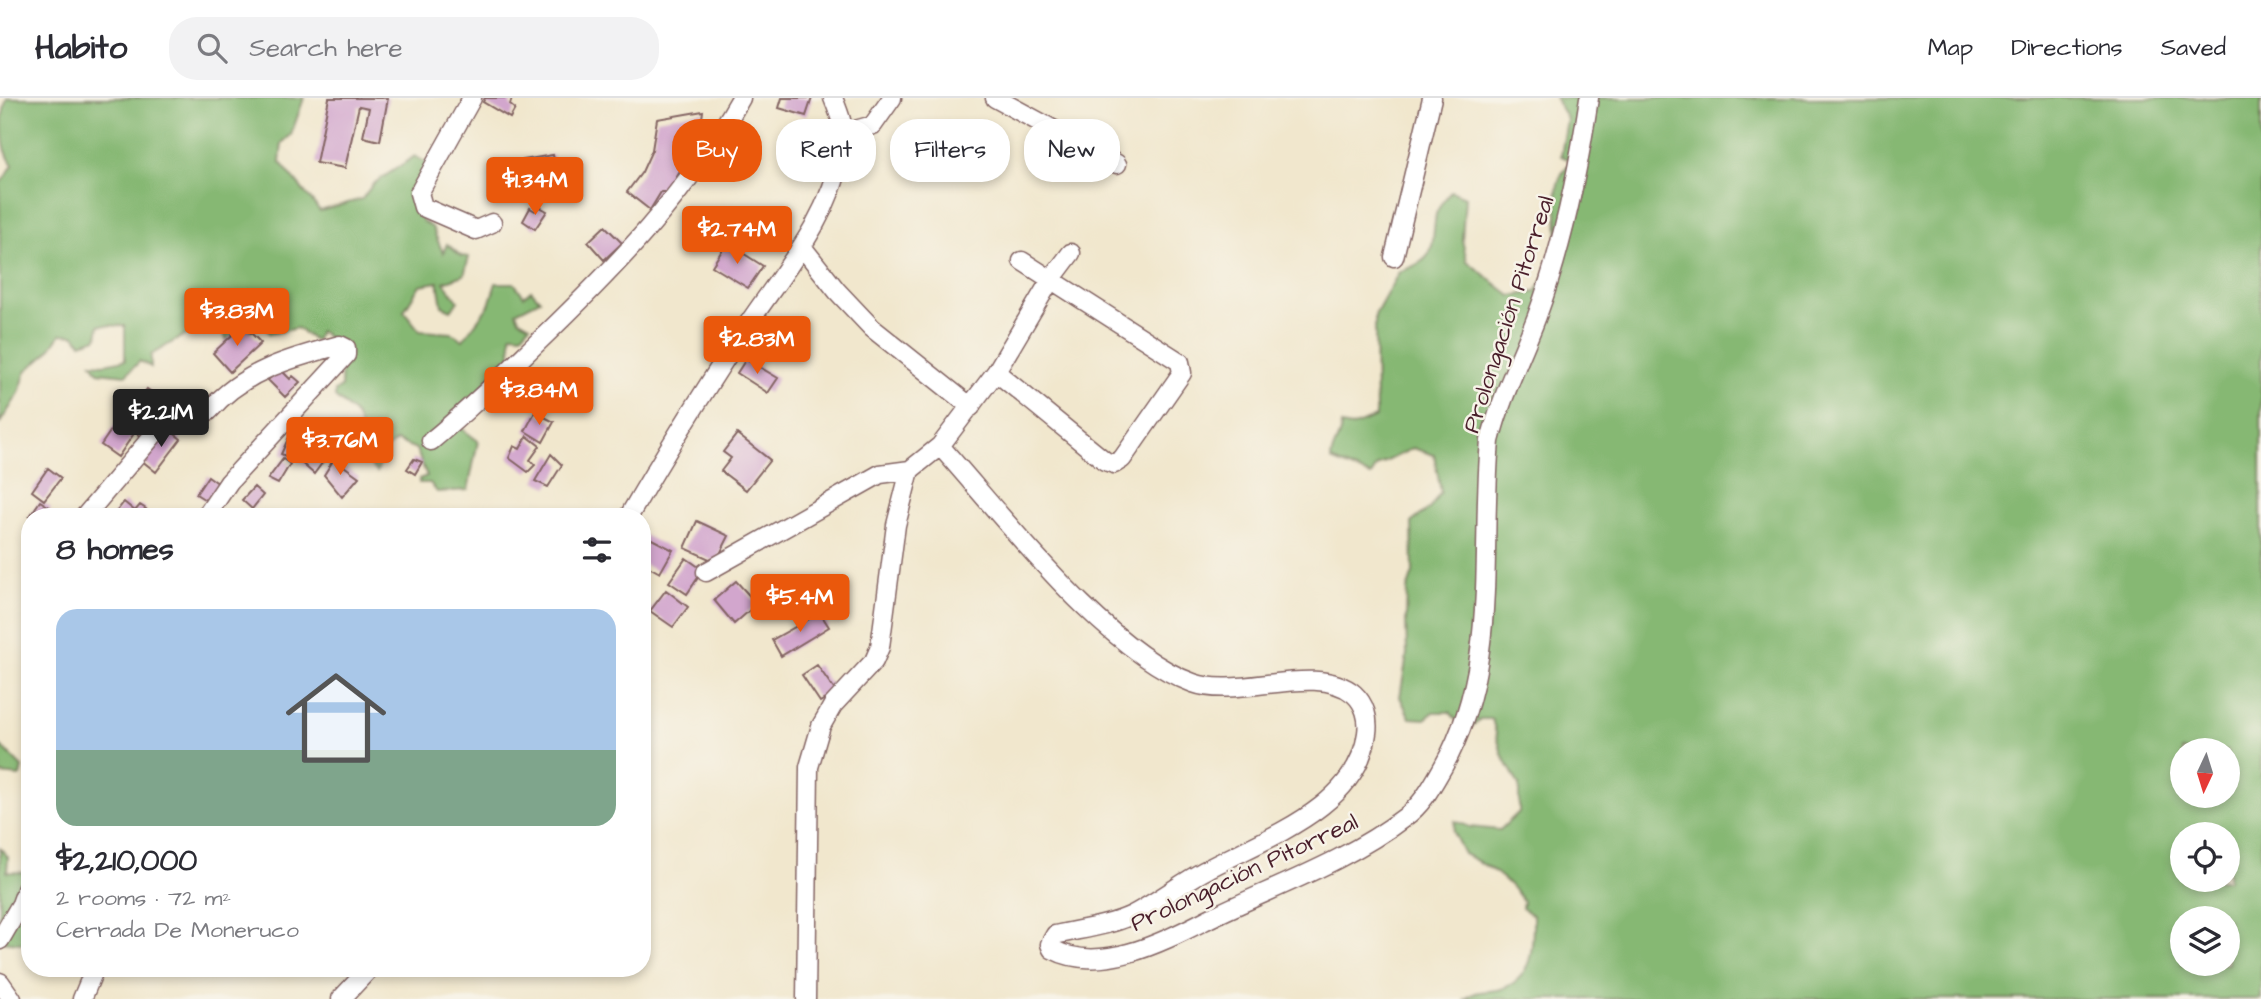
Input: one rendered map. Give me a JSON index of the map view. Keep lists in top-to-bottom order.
{
  "streets": {
    "street": ["Prolongación Pitorreal"]
  },
  "north": "bottom",
  "page": {
    "header": "Habito",
    "search": "Search here",
    "nav": ["Map", "Directions", "Saved"],
    "chip": [
      "Buy",
      "Rent",
      "Filters",
      "New"
    ],
    "price": [
      "$1.34M",
      "$2.74M",
      "$3.83M",
      "$2.83M",
      "$3.84M",
      "$2.21M",
      "$3.76M",
      "$5.4M"
    ],
    "heading": "8 homes",
    "list": [
      {
        "name": "$2,210,000",
        "note": "2 rooms · 72 m² · Cerrada De Moneruco"
      }
    ]
  }
}
